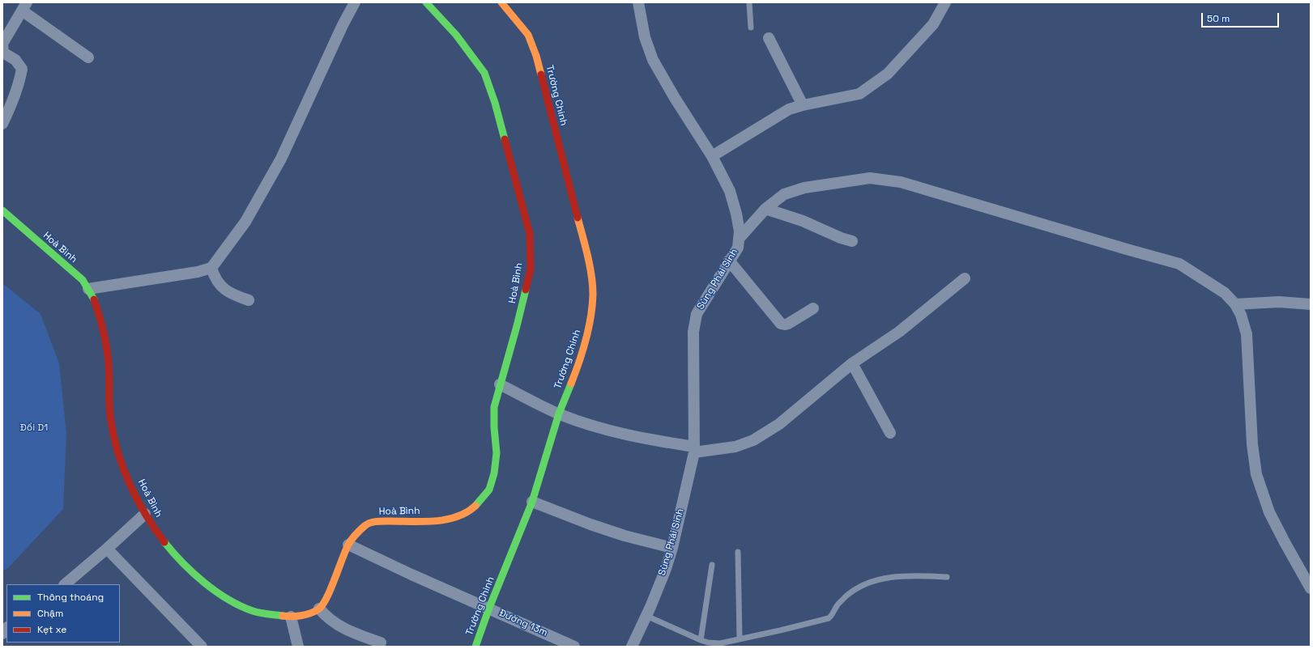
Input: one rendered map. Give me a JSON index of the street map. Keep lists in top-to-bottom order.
{
  "streets": {
    "street": [
      "Trường Chinh",
      "Hoà Bình",
      "Sùng Phái Sinh",
      "Đường 13m"
    ]
  },
  "crossings": [
    ["Trường Chinh", "Đường 13m"],
    ["Hoà Bình", "Đường 13m"]
  ],
  "parks": ["Đồi D1"],
  "legend": ["Thông thoáng", "Chậm", "Kẹt xe"],
  "scale_bar": "50 m"
}
